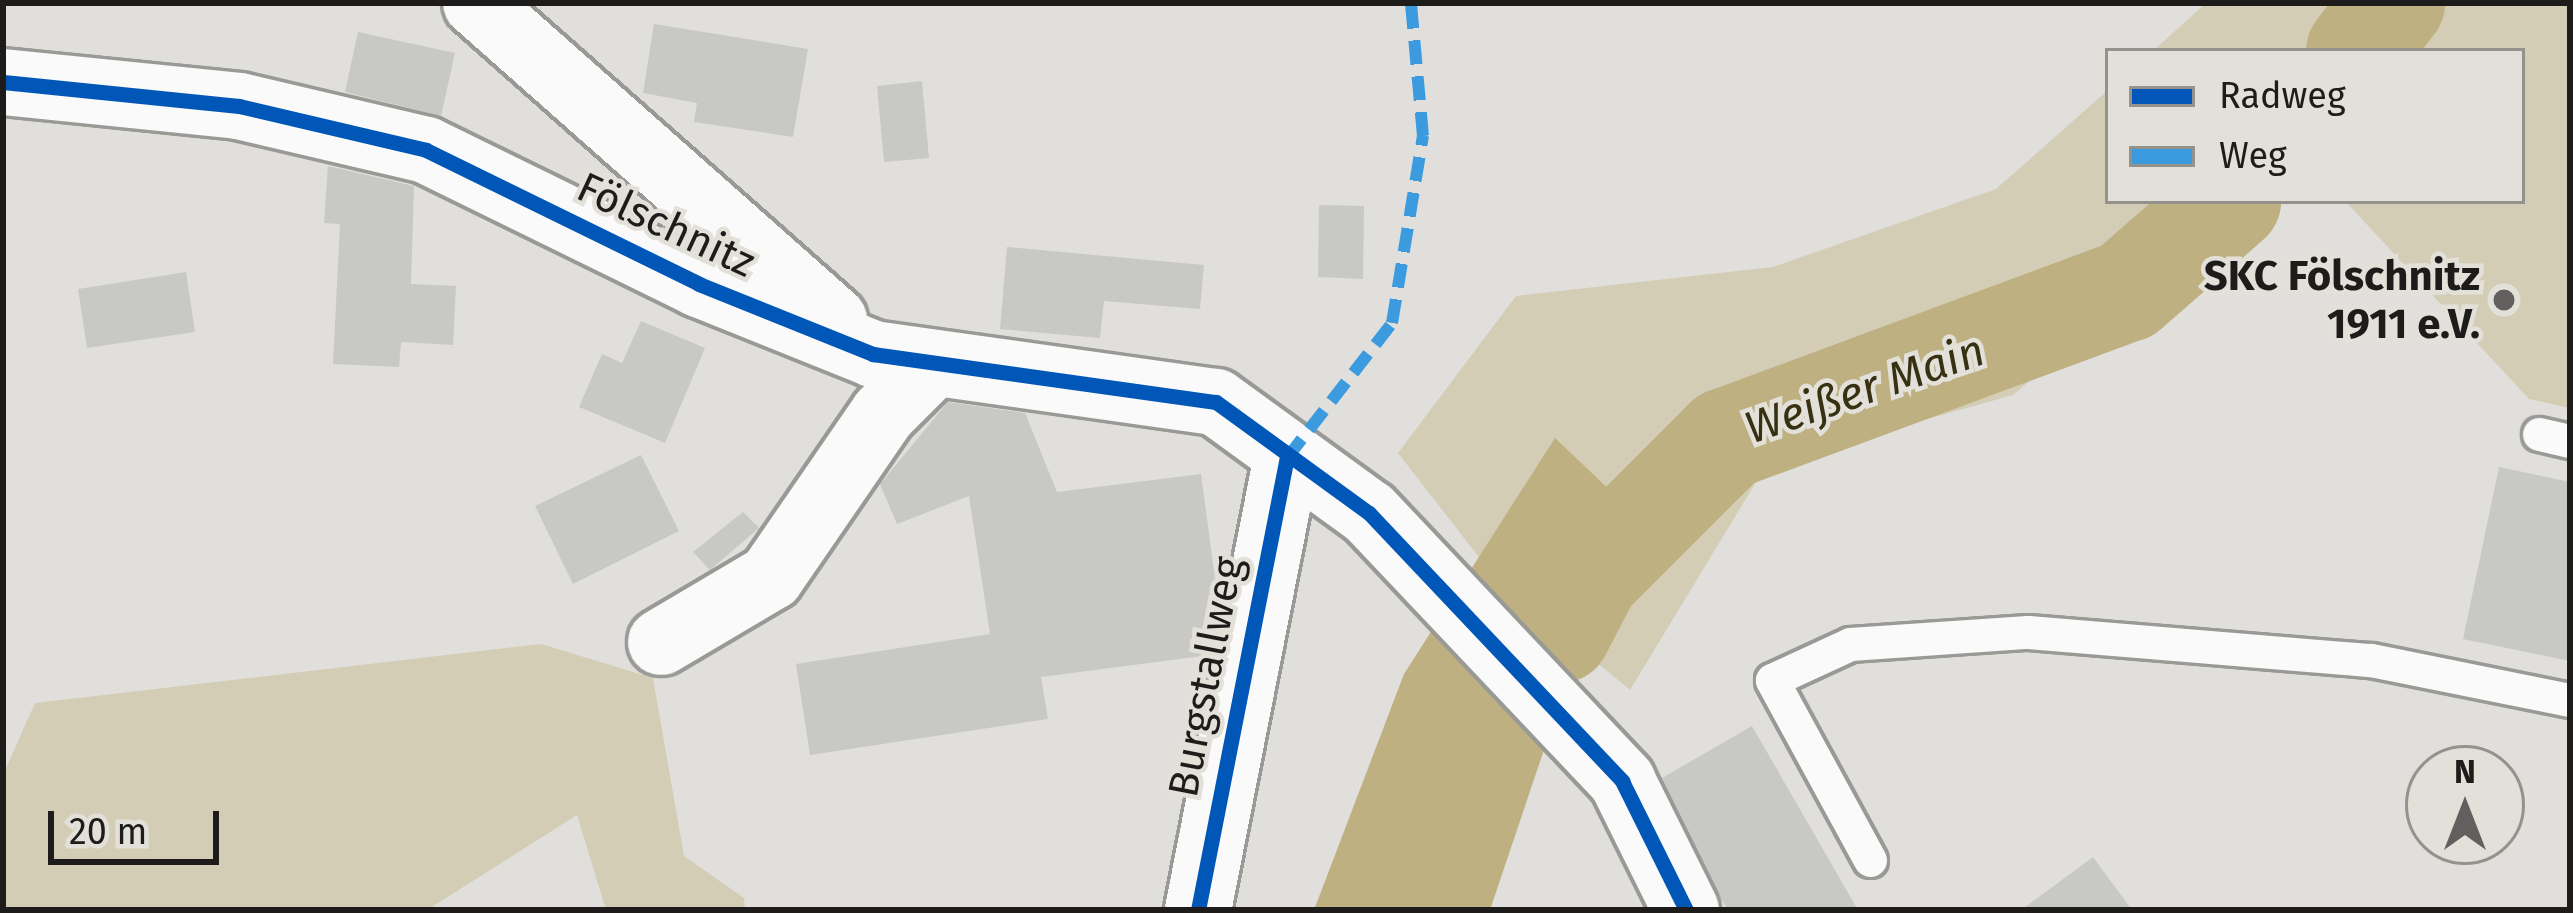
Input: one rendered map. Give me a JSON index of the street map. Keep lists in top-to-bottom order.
{
  "streets": {
    "street": ["Fölschnitz", "Burgstallweg"]
  },
  "crossings": [
    ["Fölschnitz", "Burgstallweg"]
  ],
  "water": ["Weißer Main"],
  "places": ["SKC Fölschnitz 1911 e.V."],
  "legend": ["Radweg", "Weg"],
  "scale_bar": "20 m",
  "north": "top"
}
